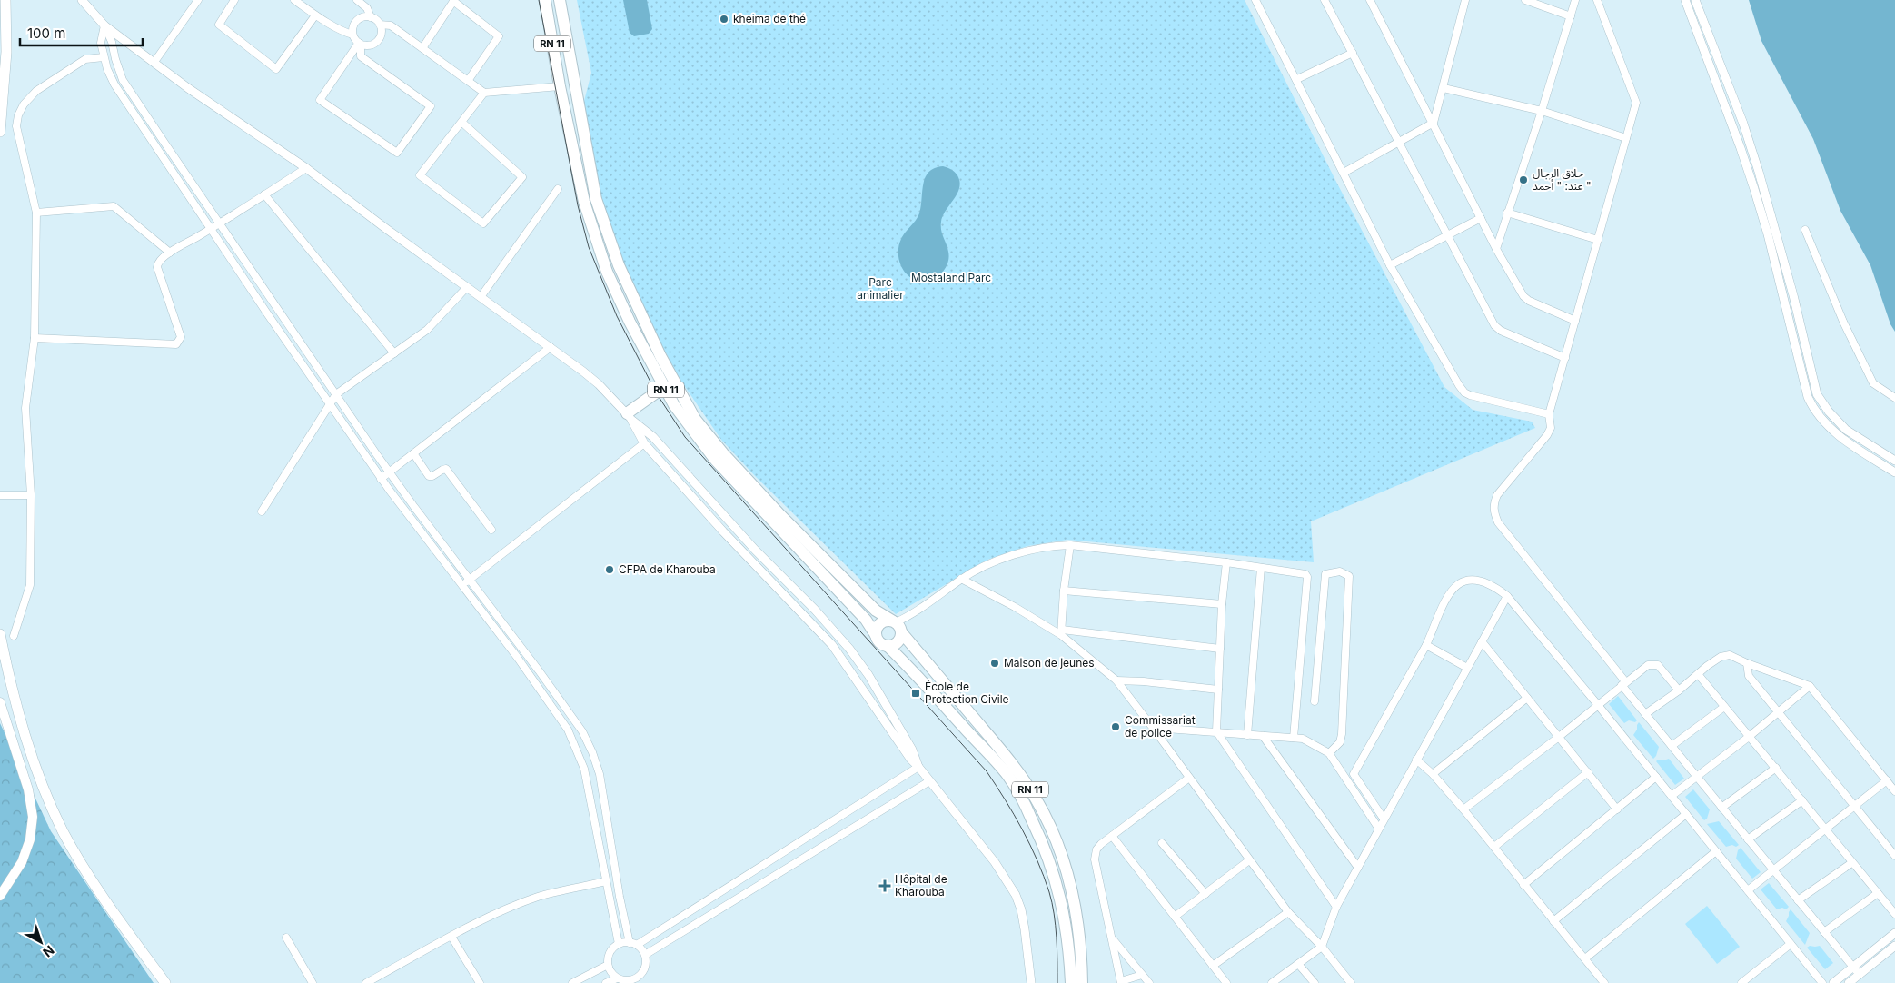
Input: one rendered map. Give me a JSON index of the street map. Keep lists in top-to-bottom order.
{
  "streets": {
    "highway": ["RN 11"]
  },
  "parks": ["Mostaland Parc", "Parc animalier"],
  "places": {
    "other": [
      "kheima de thé",
      "حلاق الرجال عند: \" أحمد \"",
      "CFPA de Kharouba",
      "Maison de jeunes",
      "Commissariat de police"
    ],
    "transit": ["École de Protection Civile"],
    "health": ["Hôpital de Kharouba"]
  },
  "scale_bar": "100 m",
  "north": "bottom right"
}
